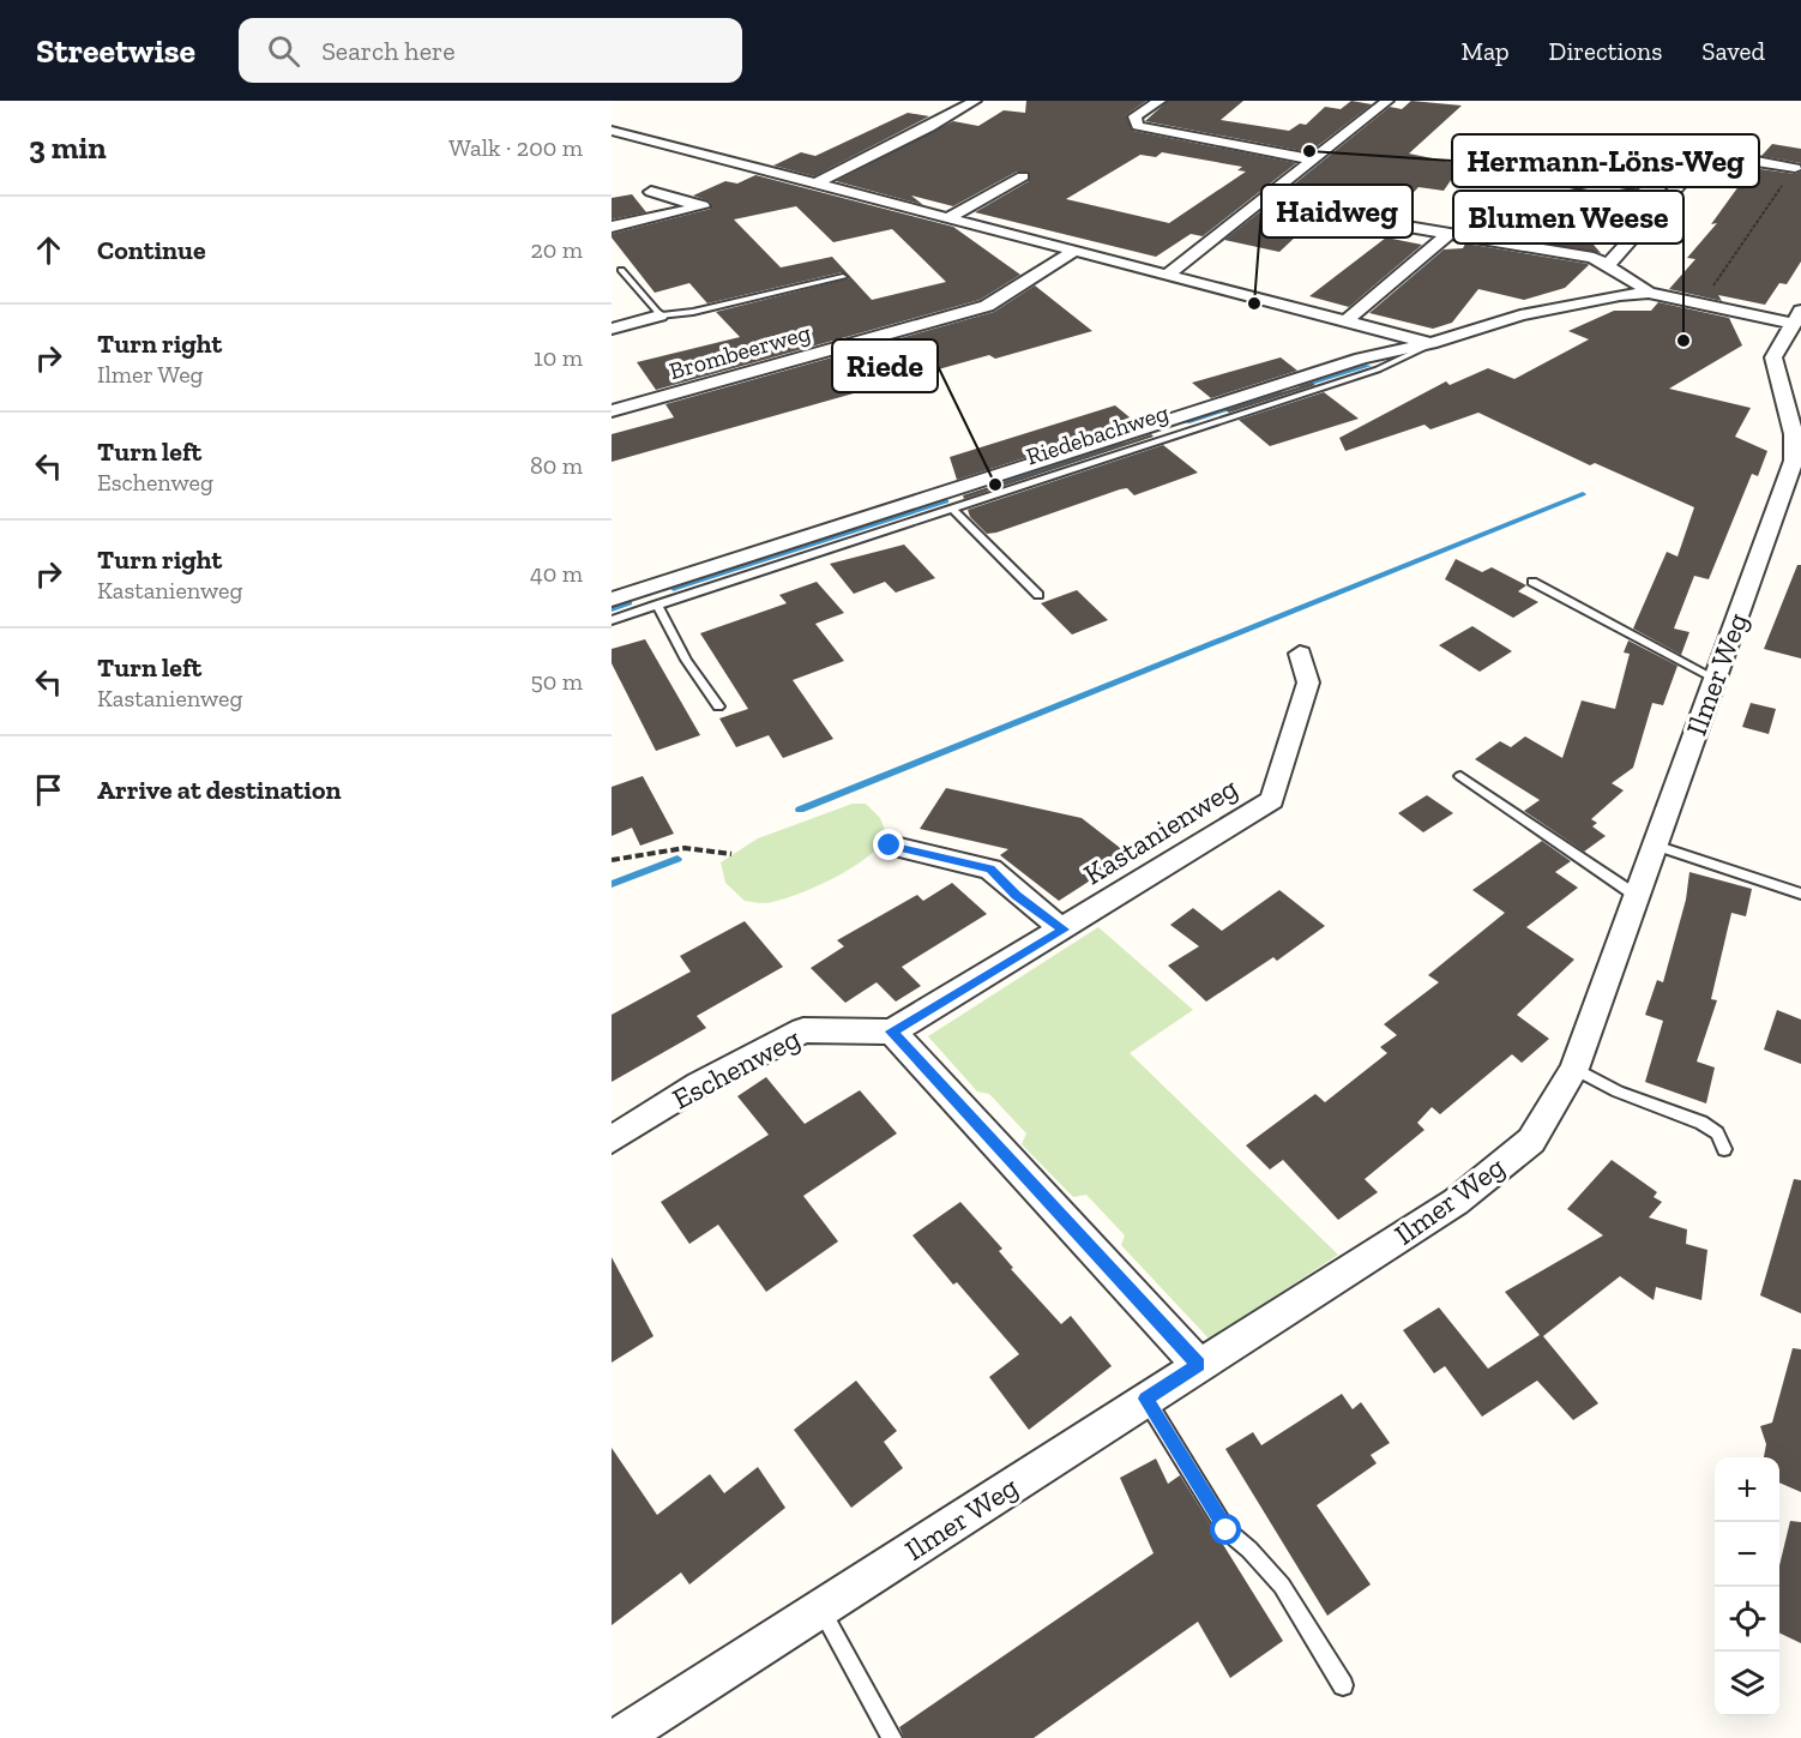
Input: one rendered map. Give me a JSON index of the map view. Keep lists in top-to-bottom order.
{
  "streets": {
    "street": [
      "Brombeerweg",
      "Riedebachweg",
      "Ilmer Weg",
      "Kastanienweg",
      "Eschenweg"
    ]
  },
  "crossings": [
    ["Kastanienweg", "Eschenweg"]
  ],
  "places": [
    "Hermann-Löns-Weg",
    "Haidweg",
    "Blumen Weese",
    "Riede"
  ],
  "page": {
    "header": "Streetwise",
    "search": "Search here",
    "nav": ["Map", "Directions", "Saved"],
    "heading": ["3 min", "Walk · 200 m"],
    "list": [
      ["Continue", "20 m"],
      ["Turn right", "Ilmer Weg", "10 m"],
      ["Turn left", "Eschenweg", "80 m"],
      ["Turn right", "Kastanienweg", "40 m"],
      ["Turn left", "Kastanienweg", "50 m"],
      "Arrive at destination"
    ],
    "map_buttons": ["+", "−"]
  }
}
